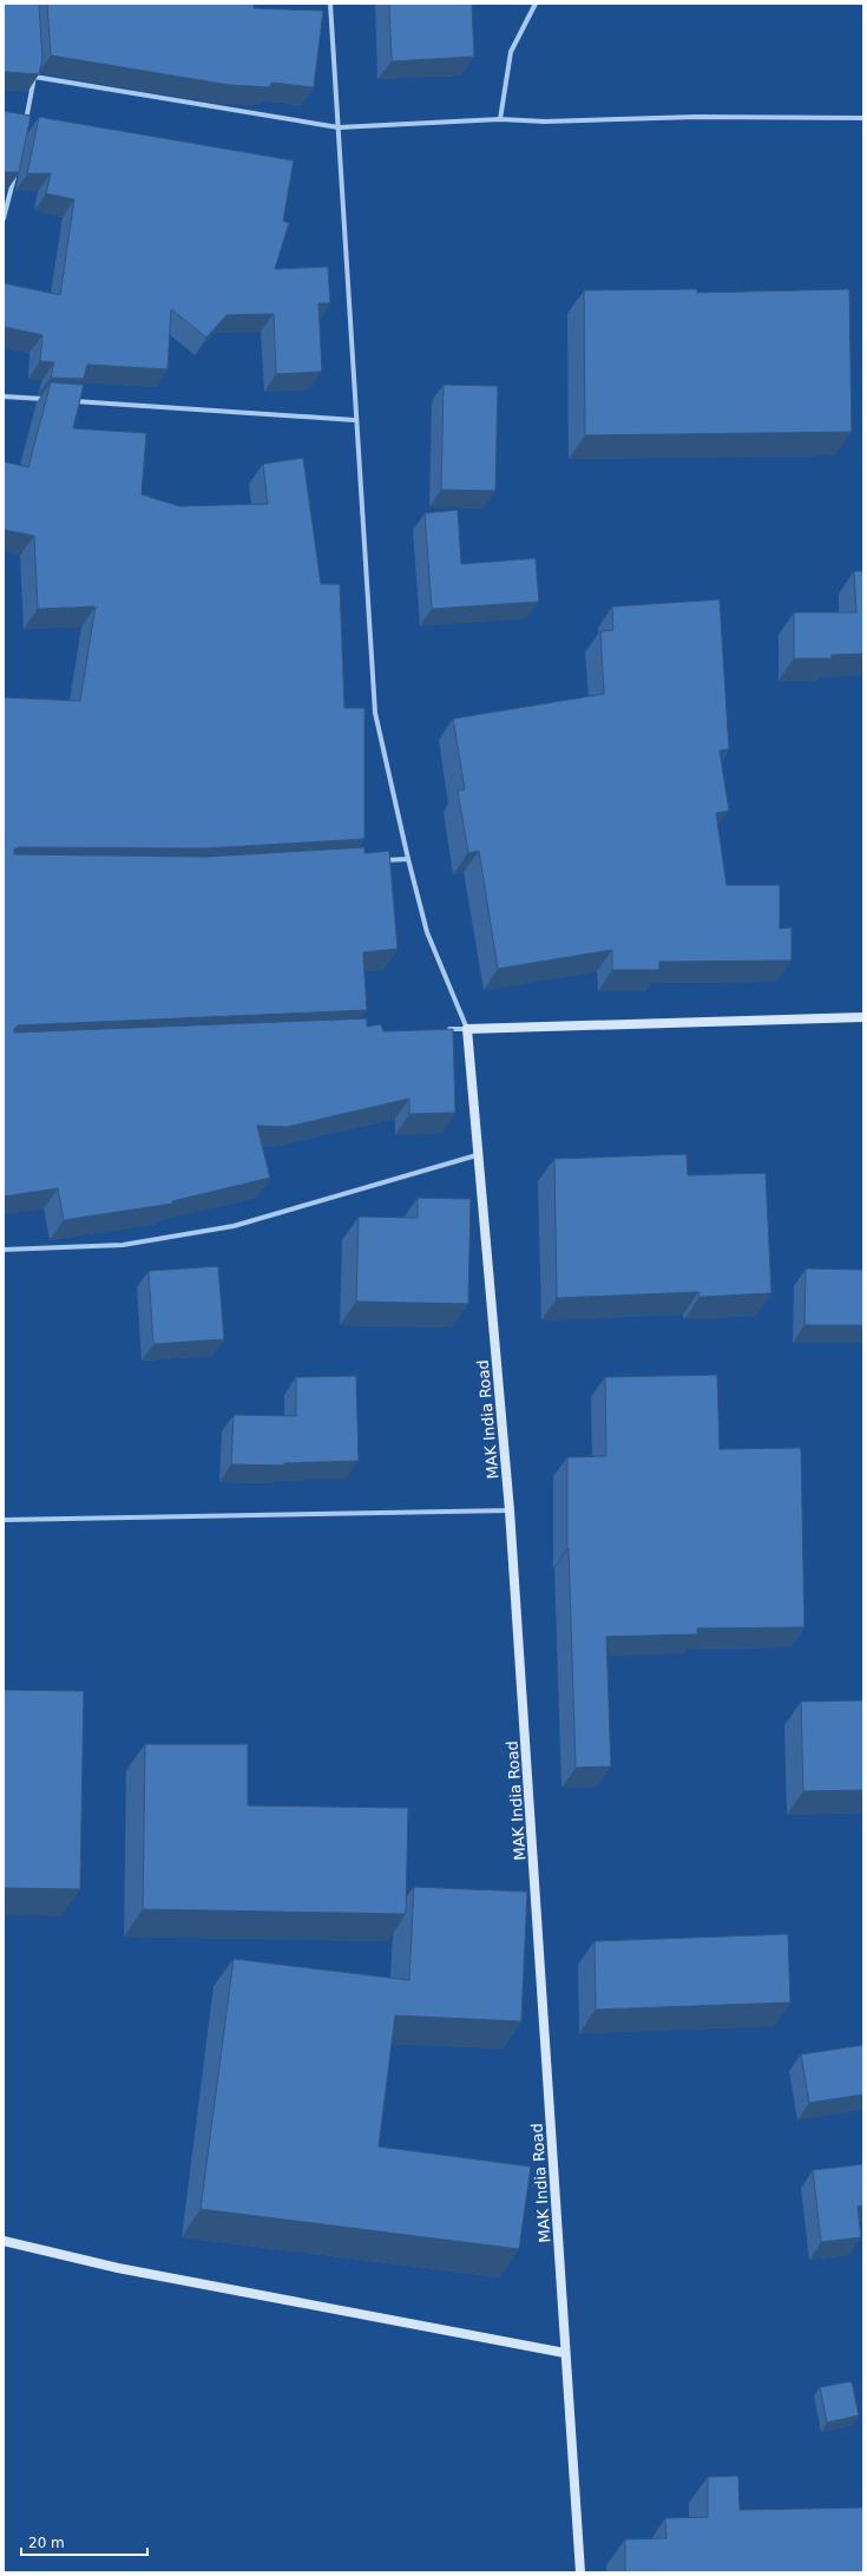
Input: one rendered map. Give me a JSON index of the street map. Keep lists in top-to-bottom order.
{
  "streets": {
    "street": ["MAK India Road"]
  },
  "scale_bar": "20 m"
}
